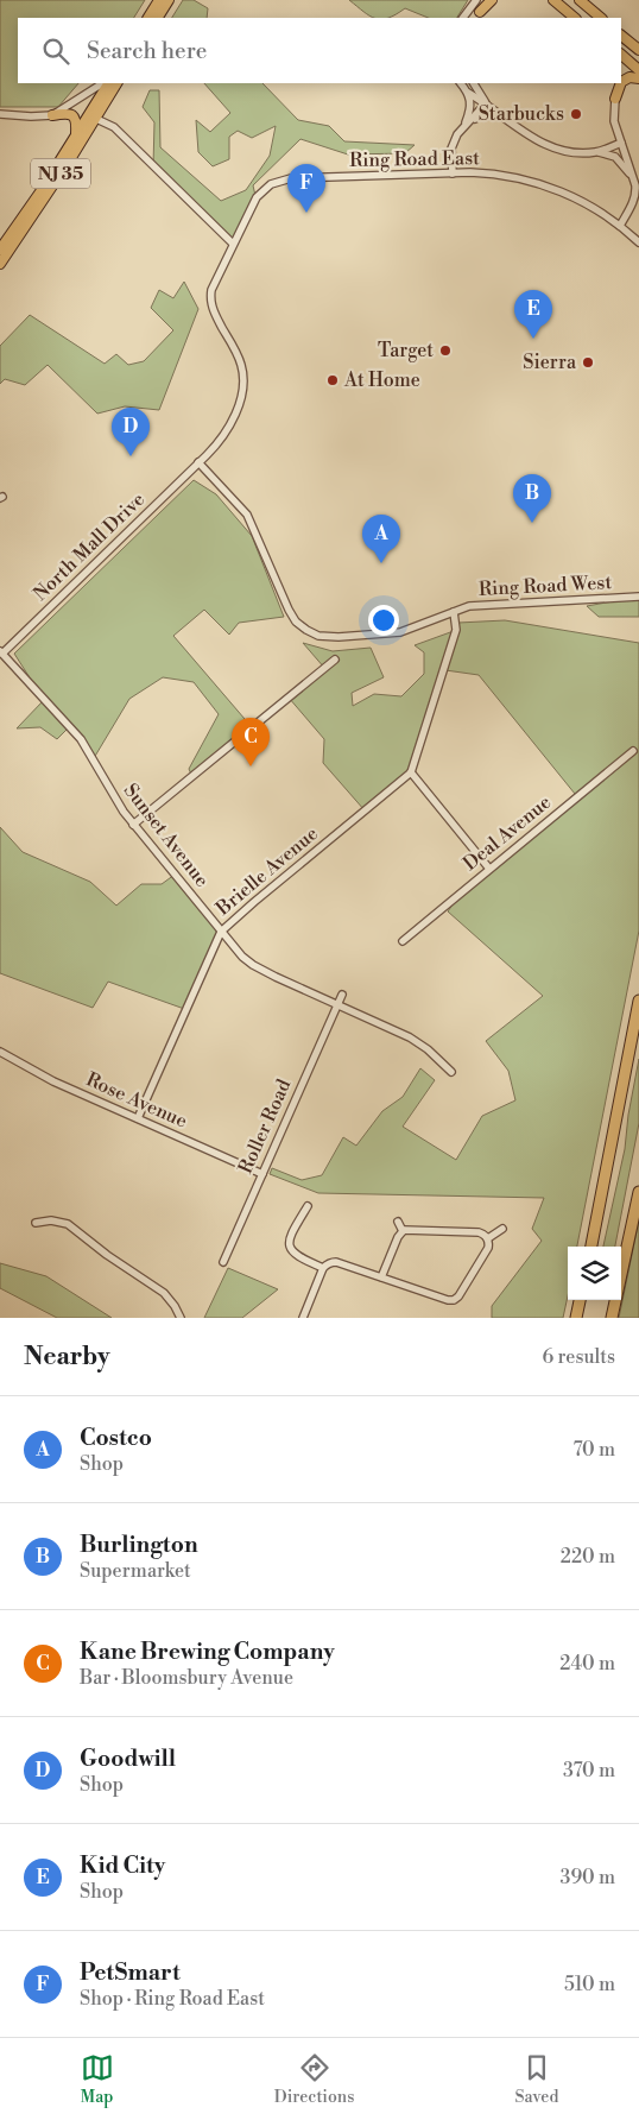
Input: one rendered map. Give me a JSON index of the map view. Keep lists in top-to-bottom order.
{
  "streets": {
    "main road": ["NJ 35"],
    "street": [
      "Ring Road East",
      "North Mall Drive",
      "Ring Road West",
      "Deal Avenue",
      "Sunset Avenue",
      "Brielle Avenue",
      "Rose Avenue",
      "Roller Road"
    ]
  },
  "crossings": [
    ["Ring Road East", "North Mall Drive"],
    ["Ring Road East", "Ring Road West"],
    ["North Mall Drive", "Ring Road West"],
    ["North Mall Drive", "Sunset Avenue"],
    ["Sunset Avenue", "Brielle Avenue"],
    ["Sunset Avenue", "Roller Road"],
    ["Brielle Avenue", "Rose Avenue"],
    ["Rose Avenue", "Roller Road"]
  ],
  "places": [
    "Starbucks",
    "Target",
    "Sierra",
    "At Home"
  ],
  "page": {
    "search": "Search here",
    "pins": [
      "F",
      "E",
      "D",
      "B",
      "A",
      "C"
    ],
    "heading": ["Nearby", "6 results"],
    "list": [
      {
        "mark": "A",
        "name": "Costco",
        "note": "Shop",
        "value": "70 m"
      },
      {
        "mark": "B",
        "name": "Burlington",
        "note": "Supermarket",
        "value": "220 m"
      },
      {
        "mark": "C",
        "name": "Kane Brewing Company",
        "note": "Bar · Bloomsbury Avenue",
        "value": "240 m"
      },
      {
        "mark": "D",
        "name": "Goodwill",
        "note": "Shop",
        "value": "370 m"
      },
      {
        "mark": "E",
        "name": "Kid City",
        "note": "Shop",
        "value": "390 m"
      },
      {
        "mark": "F",
        "name": "PetSmart",
        "note": "Shop · Ring Road East",
        "value": "510 m"
      }
    ],
    "nav": ["Map", "Directions", "Saved"]
  }
}
